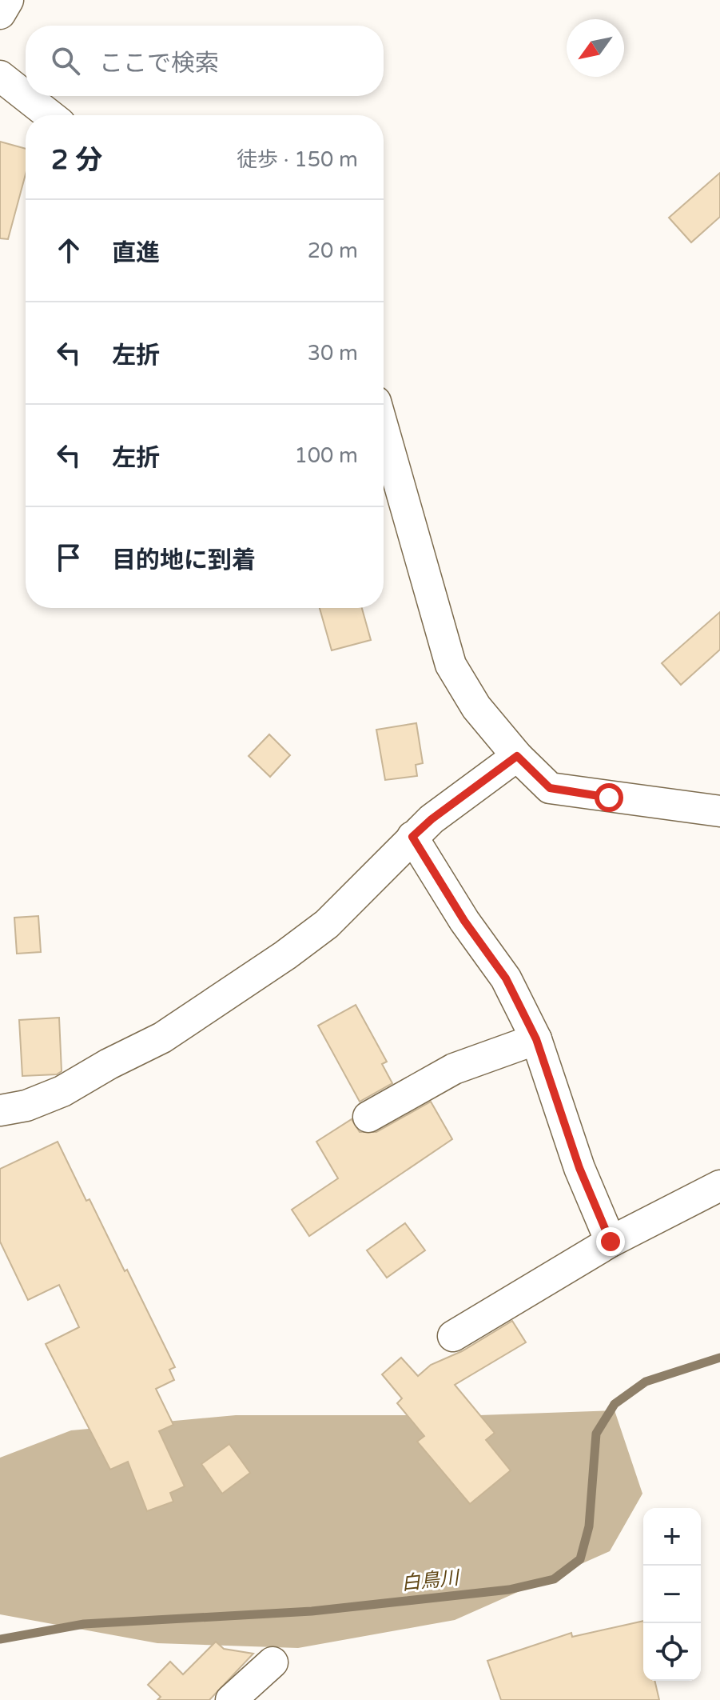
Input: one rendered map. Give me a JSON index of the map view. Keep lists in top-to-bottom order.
{
  "water": ["白鳥川"],
  "north": "bottom left",
  "page": {
    "search": "ここで検索",
    "heading": ["2 分", "徒歩 · 150 m"],
    "list": [
      ["直進", "20 m"],
      ["左折", "30 m"],
      ["左折", "100 m"],
      "目的地に到着"
    ],
    "map_buttons": ["+", "−"]
  }
}
